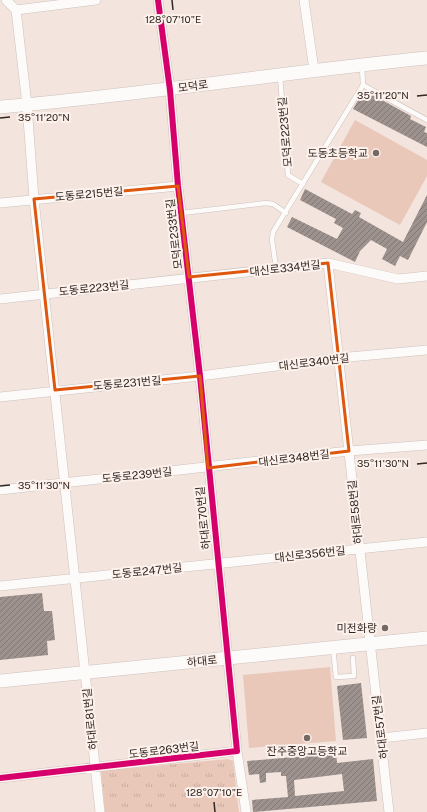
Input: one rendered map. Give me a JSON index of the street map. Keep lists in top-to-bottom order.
{
  "streets": {
    "street": [
      "모덕로",
      "도동로215번길",
      "모덕로233번길",
      "대신로334번길",
      "도동로223번길",
      "대신로340번길",
      "도동로231번길",
      "대신로348번길",
      "도동로239번길",
      "하대로58번길",
      "하대로70번길",
      "대신로356번길",
      "도동로247번길",
      "하대로",
      "하대로81번길",
      "하대로57번길",
      "도동로263번길"
    ],
    "lane": ["모덕로223번길"]
  },
  "crossings": [
    ["모덕로", "모덕로223번길"],
    ["모덕로", "모덕로233번길"],
    ["도동로215번길", "모덕로233번길"],
    ["모덕로233번길", "대신로334번길"],
    ["모덕로233번길", "도동로223번길"],
    ["모덕로233번길", "대신로340번길"],
    ["모덕로233번길", "도동로231번길"],
    ["모덕로233번길", "하대로70번길"],
    ["대신로334번길", "도동로223번길"],
    ["대신로334번길", "하대로58번길"],
    ["대신로340번길", "도동로231번길"],
    ["대신로340번길", "하대로58번길"],
    ["대신로340번길", "하대로70번길"],
    ["도동로231번길", "하대로70번길"],
    ["대신로348번길", "도동로239번길"],
    ["대신로348번길", "하대로58번길"],
    ["대신로348번길", "하대로70번길"],
    ["도동로239번길", "하대로70번길"],
    ["하대로58번길", "대신로356번길"],
    ["하대로58번길", "하대로"],
    ["하대로58번길", "하대로57번길"],
    ["하대로70번길", "대신로356번길"],
    ["하대로70번길", "도동로247번길"],
    ["하대로70번길", "하대로"],
    ["대신로356번길", "도동로247번길"],
    ["하대로", "하대로81번길"],
    ["하대로", "하대로57번길"],
    ["하대로81번길", "도동로263번길"]
  ],
  "places": ["도동초등학교", "미전화랑", "잔주중앙고등학교"],
  "coordinates": ["128°07'10\"E", "35°11'20\"N", "35°11'30\"N"]
}
